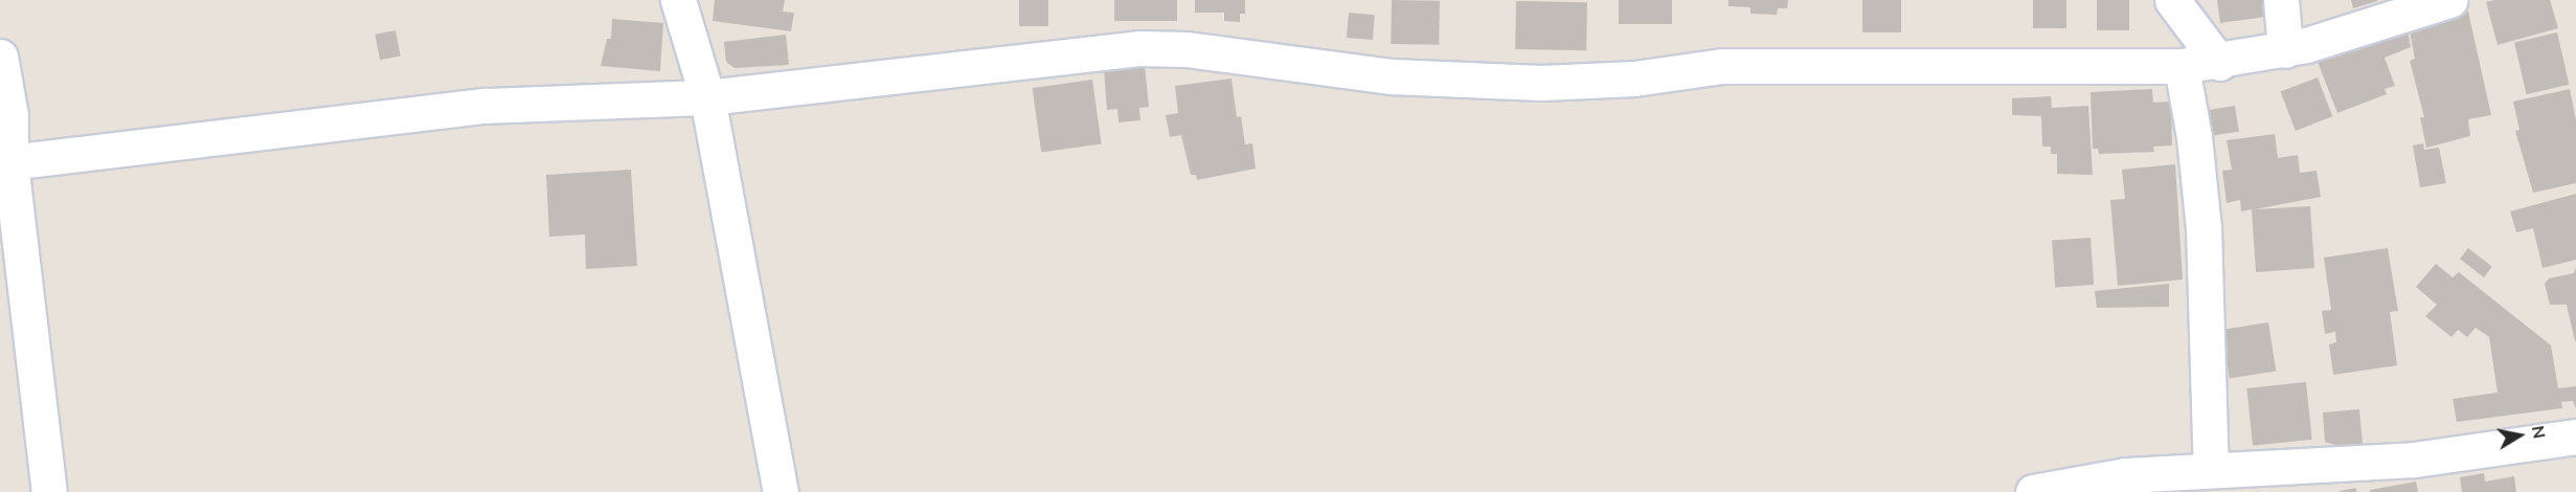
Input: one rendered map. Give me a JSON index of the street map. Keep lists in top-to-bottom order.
{
  "north": "right"
}
